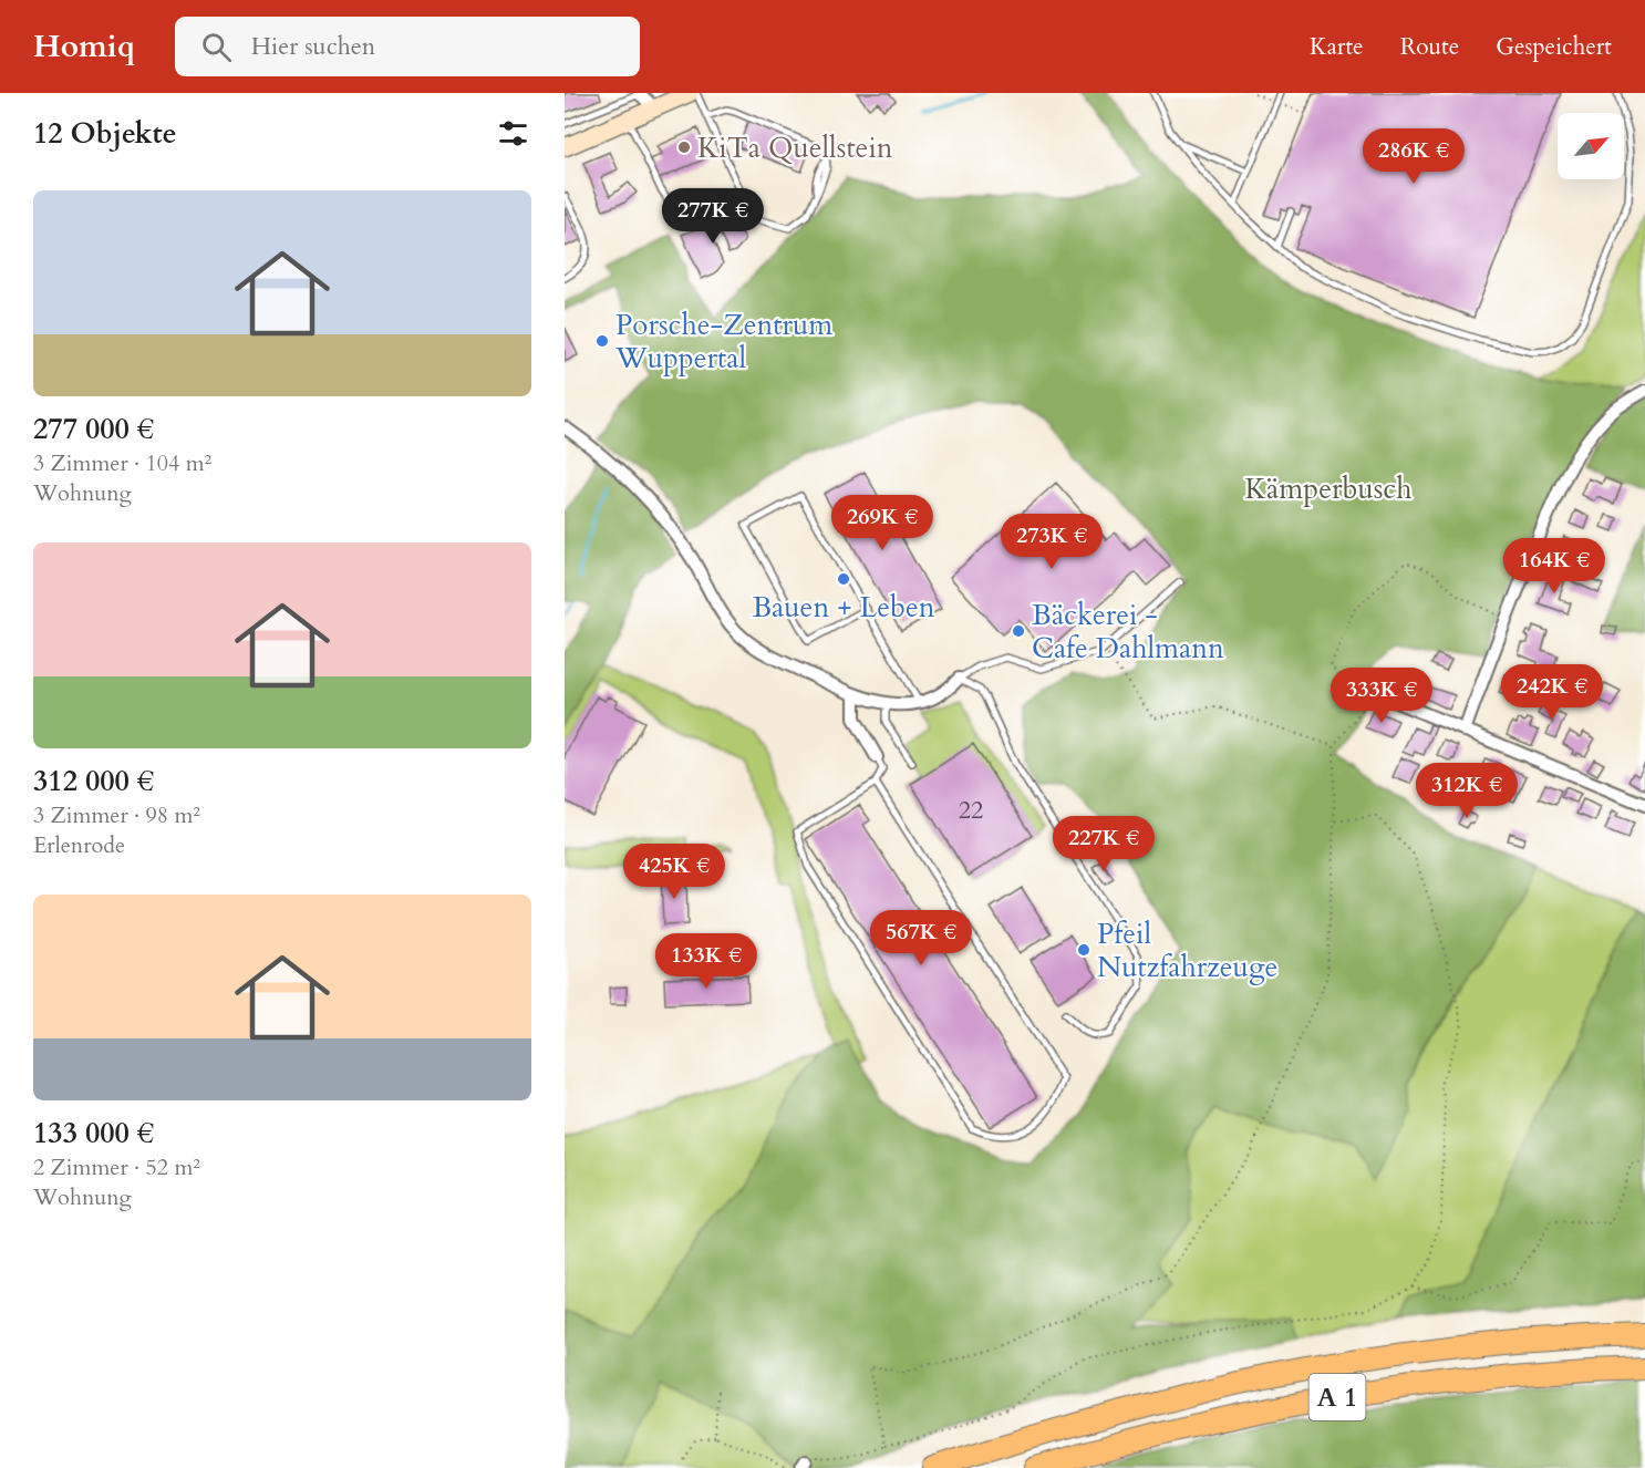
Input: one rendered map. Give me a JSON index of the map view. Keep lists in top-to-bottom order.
{
  "streets": {
    "highway": ["A 1"]
  },
  "parks": ["Kämperbusch"],
  "places": [
    "KiTa Quellstein",
    "Porsche-Zentrum Wuppertal",
    "Bauen + Leben",
    "Bäckerei - Cafe Dahlmann",
    "Pfeil Nutzfahrzeuge"
  ],
  "house_numbers": ["22"],
  "north": "top right",
  "page": {
    "header": "Homiq",
    "search": "Hier suchen",
    "nav": ["Karte", "Route", "Gespeichert"],
    "heading": "12 Objekte",
    "price": [
      "286K €",
      "277K €",
      "269K €",
      "273K €",
      "164K €",
      "242K €",
      "333K €",
      "312K €",
      "227K €",
      "425K €",
      "567K €",
      "133K €"
    ],
    "list": [
      {
        "name": "277 000 €",
        "note": "3 Zimmer · 104 m² · Wohnung"
      },
      {
        "name": "312 000 €",
        "note": "3 Zimmer · 98 m² · Erlenrode"
      },
      {
        "name": "133 000 €",
        "note": "2 Zimmer · 52 m² · Wohnung"
      }
    ]
  }
}
